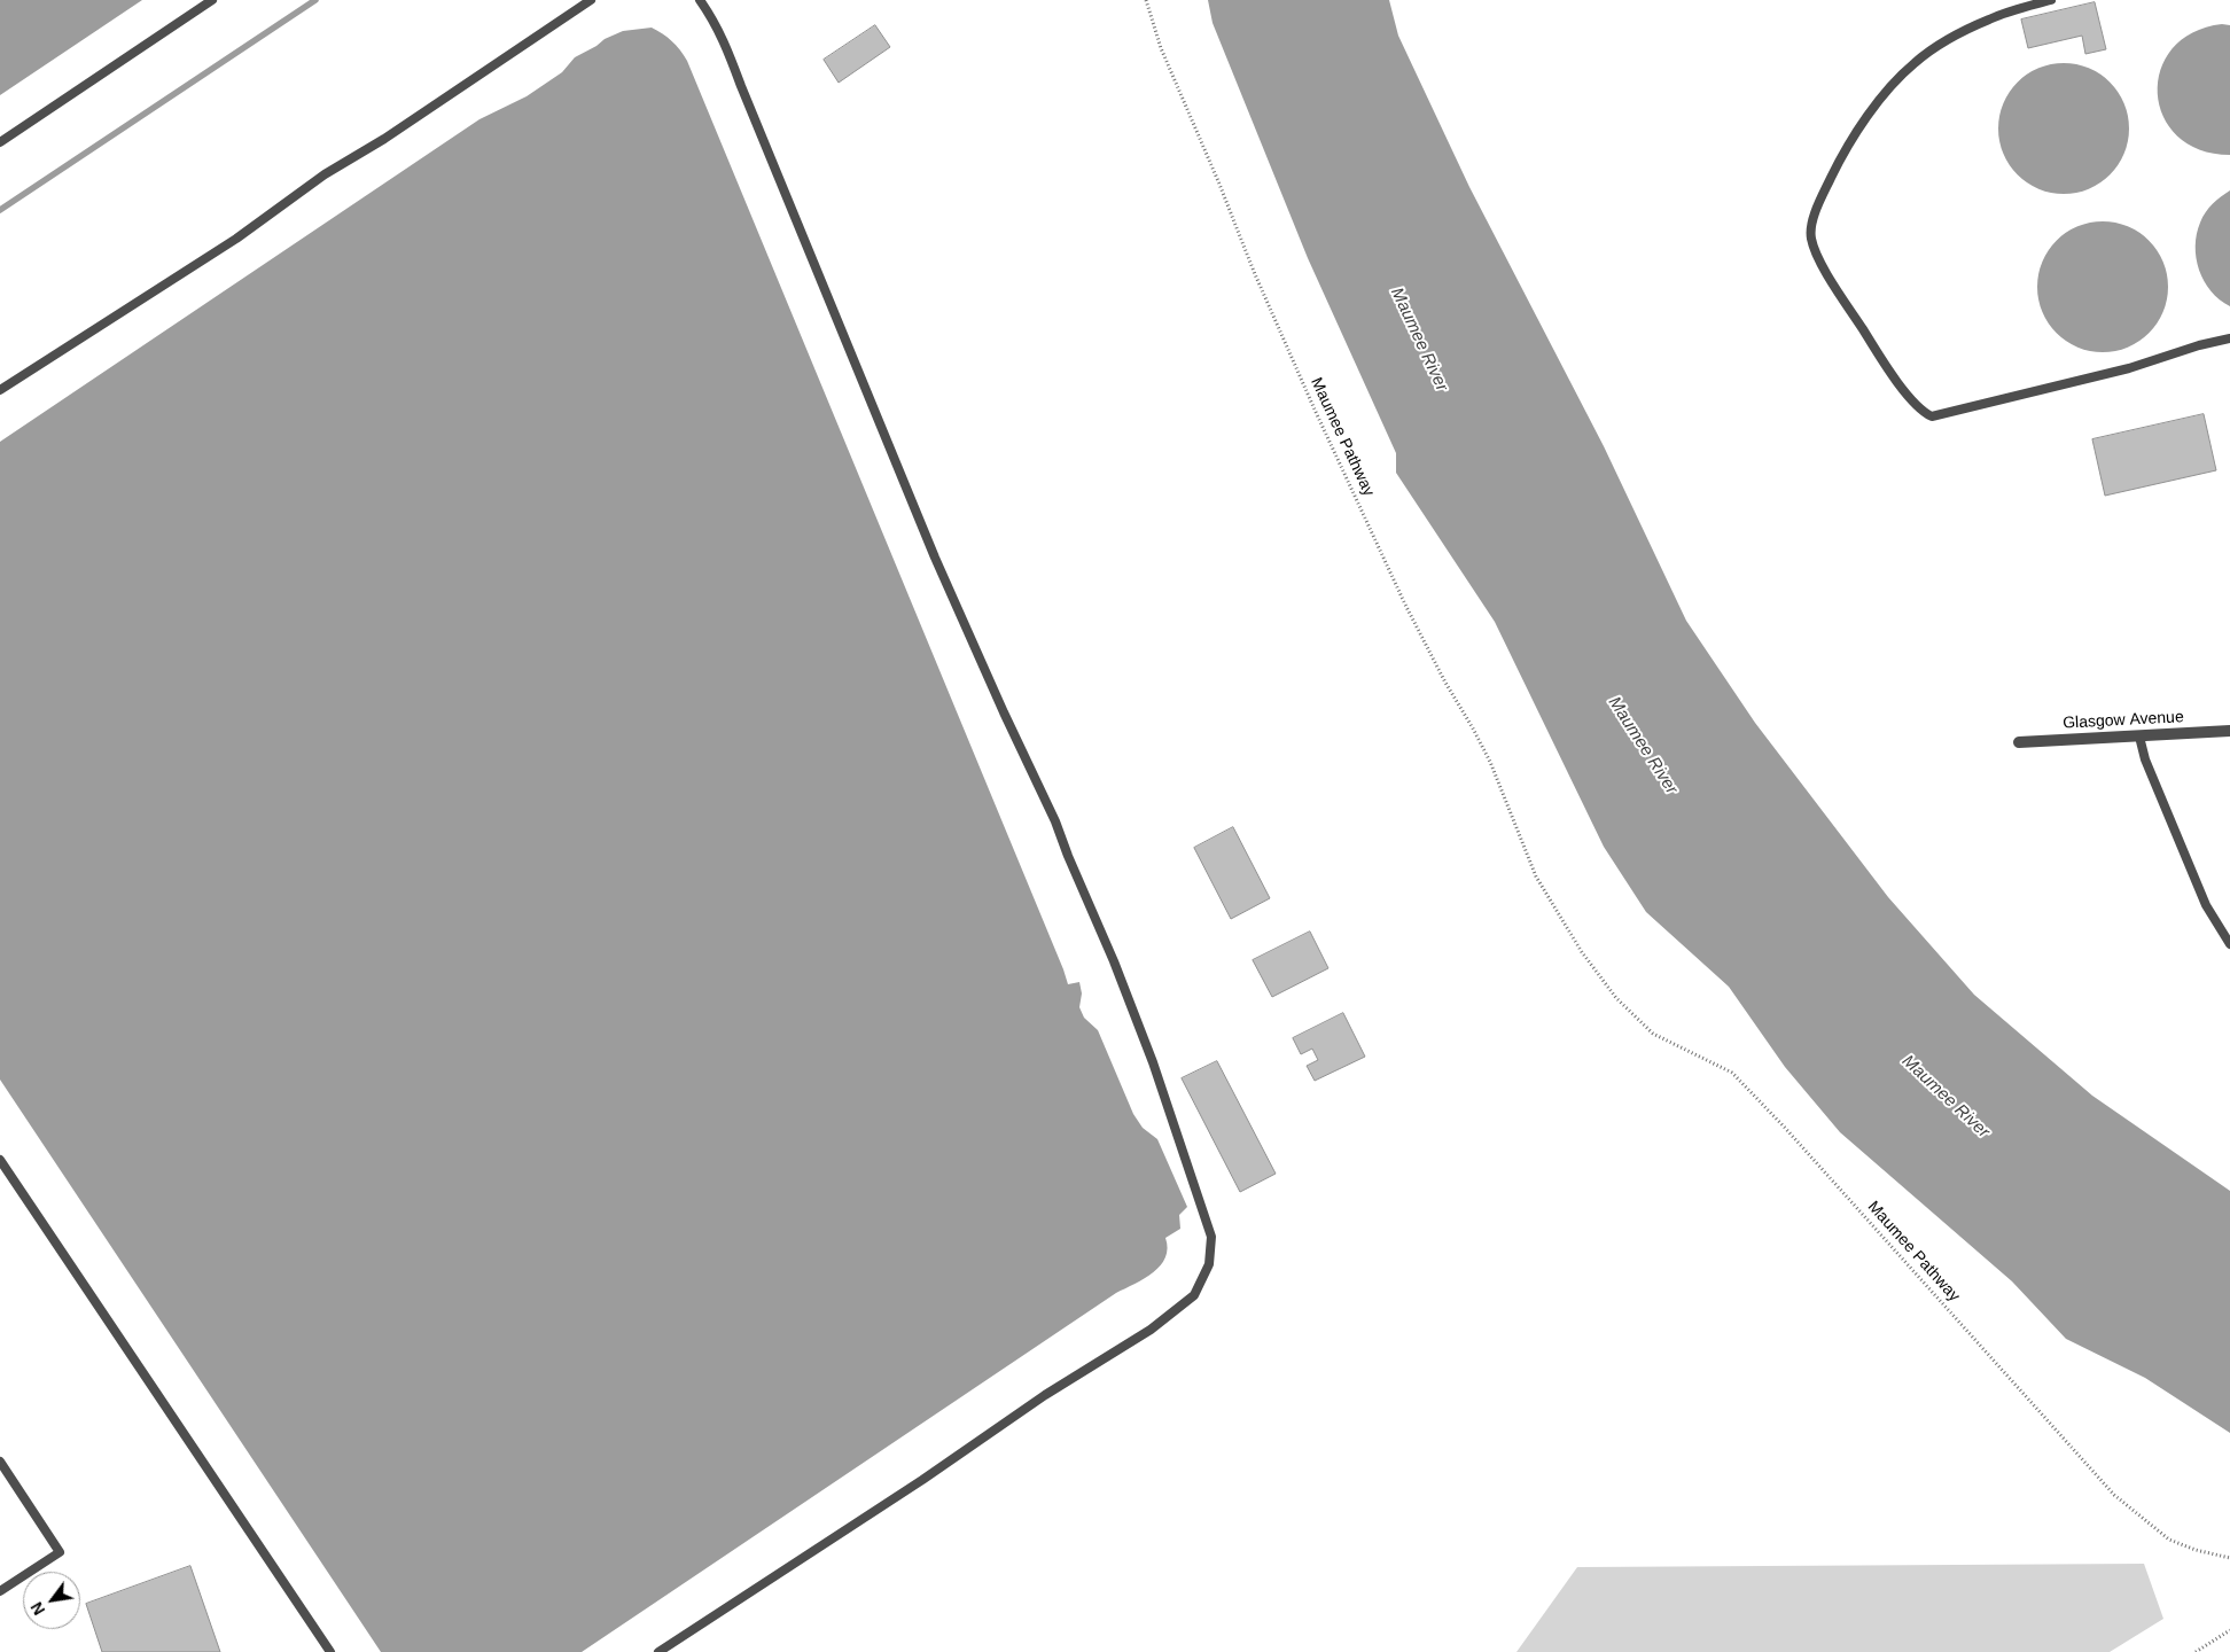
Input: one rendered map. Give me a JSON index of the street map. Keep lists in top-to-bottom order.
{
  "streets": {
    "street": ["Glasgow Avenue"],
    "path": ["Maumee Pathway"]
  },
  "water": ["Maumee River"],
  "north": "bottom left"
}
